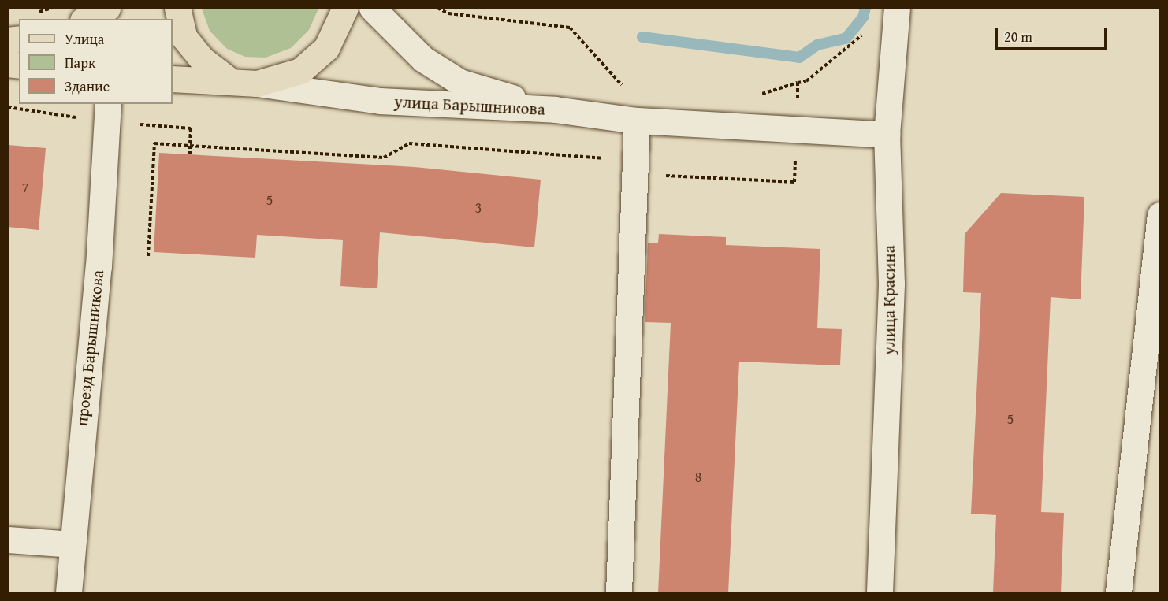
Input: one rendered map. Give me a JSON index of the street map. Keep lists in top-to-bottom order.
{
  "streets": {
    "main road": ["улица Барышникова"],
    "street": ["улица Красина", "проезд Барышникова"]
  },
  "house_numbers": [
    "7",
    "5",
    "3",
    "5",
    "8"
  ],
  "legend": ["Улица", "Парк", "Здание"],
  "scale_bar": "20 m"
}
